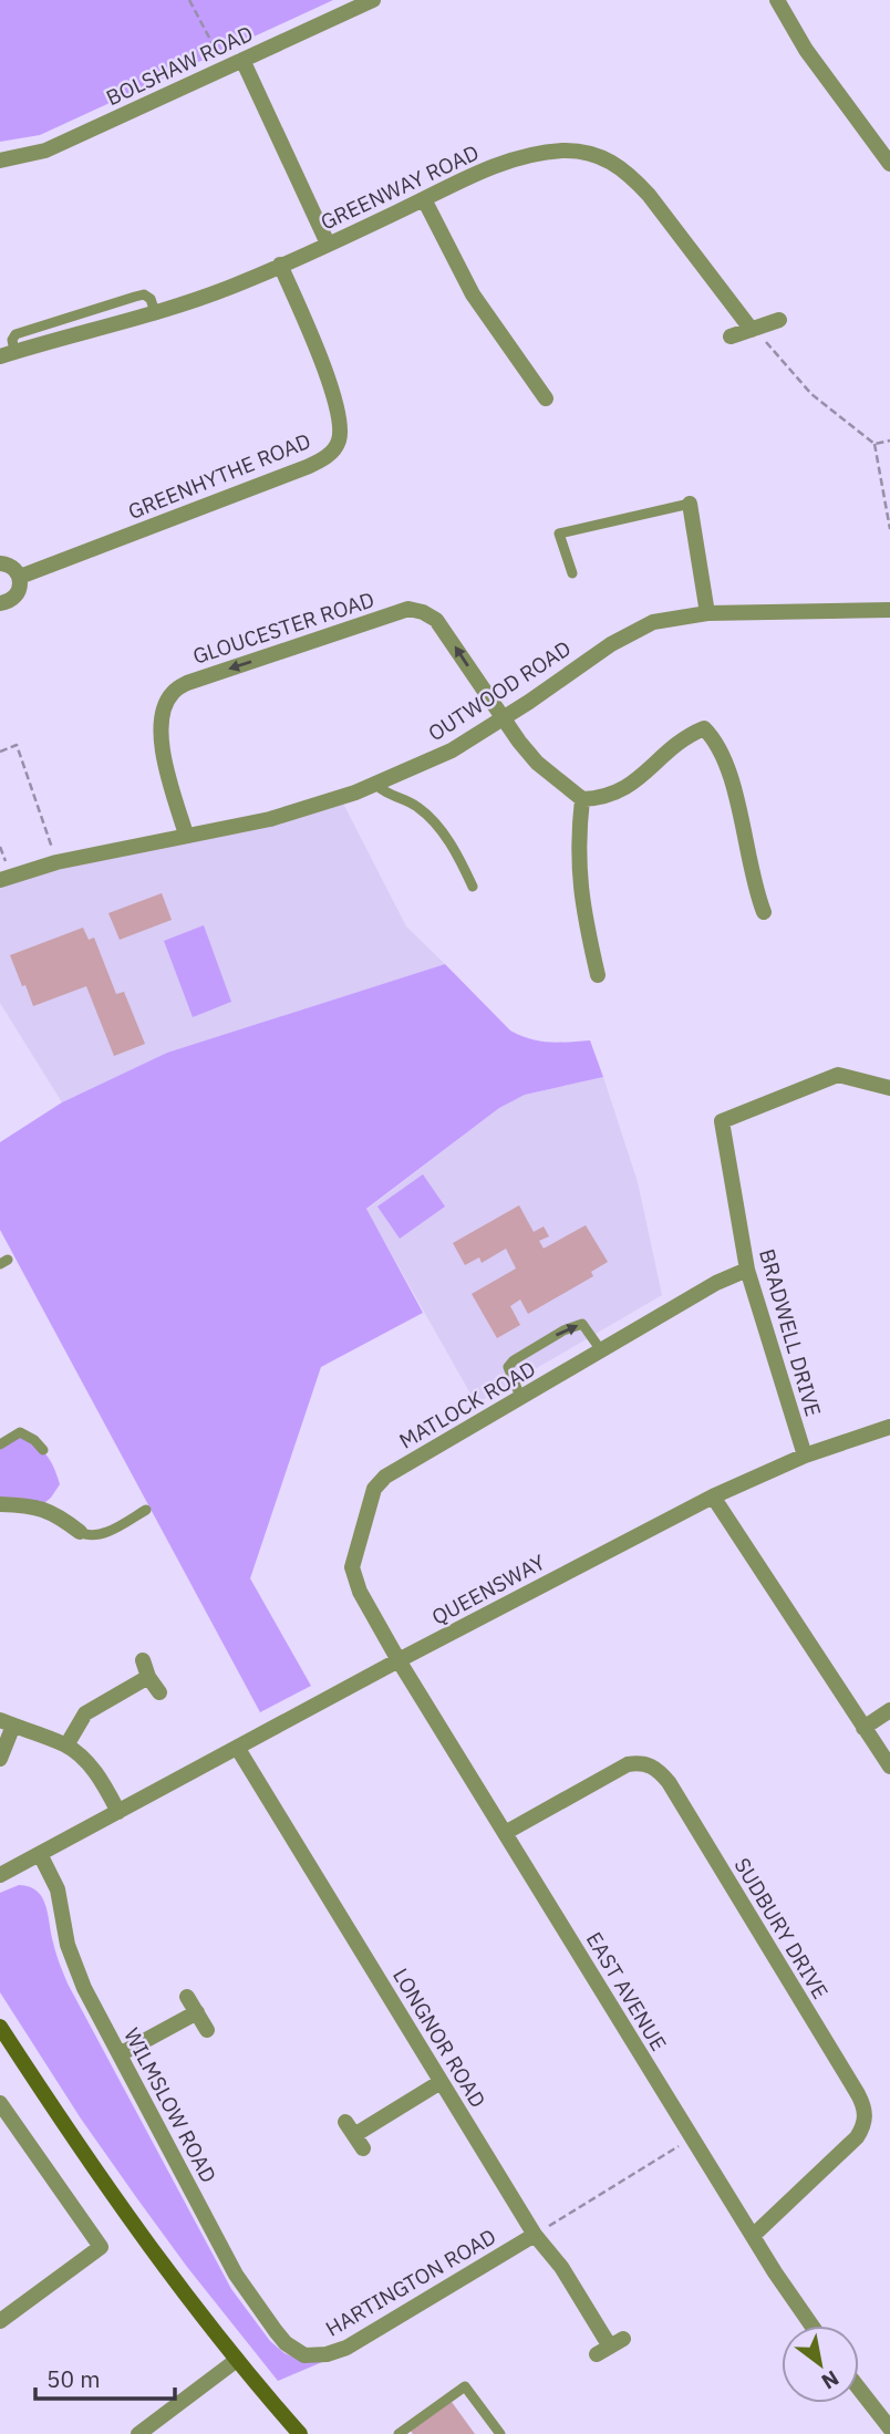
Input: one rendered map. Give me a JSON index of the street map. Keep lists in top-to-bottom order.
{
  "streets": {
    "street": [
      "BOLSHAW ROAD",
      "GREENWAY ROAD",
      "GREENHYTHE ROAD",
      "GLOUCESTER ROAD",
      "OUTWOOD ROAD",
      "BRADWELL DRIVE",
      "MATLOCK ROAD",
      "QUEENSWAY",
      "SUDBURY DRIVE",
      "EAST AVENUE",
      "LONGNOR ROAD",
      "WILMSLOW ROAD",
      "HARTINGTON ROAD"
    ]
  },
  "crossings": [
    ["GREENWAY ROAD", "GREENHYTHE ROAD"],
    ["GLOUCESTER ROAD", "OUTWOOD ROAD"],
    ["BRADWELL DRIVE", "MATLOCK ROAD"],
    ["BRADWELL DRIVE", "QUEENSWAY"],
    ["MATLOCK ROAD", "QUEENSWAY"],
    ["MATLOCK ROAD", "EAST AVENUE"],
    ["QUEENSWAY", "EAST AVENUE"],
    ["QUEENSWAY", "LONGNOR ROAD"],
    ["QUEENSWAY", "WILMSLOW ROAD"],
    ["SUDBURY DRIVE", "EAST AVENUE"],
    ["LONGNOR ROAD", "HARTINGTON ROAD"],
    ["WILMSLOW ROAD", "HARTINGTON ROAD"]
  ],
  "scale_bar": "50 m",
  "north": "bottom right"
}
